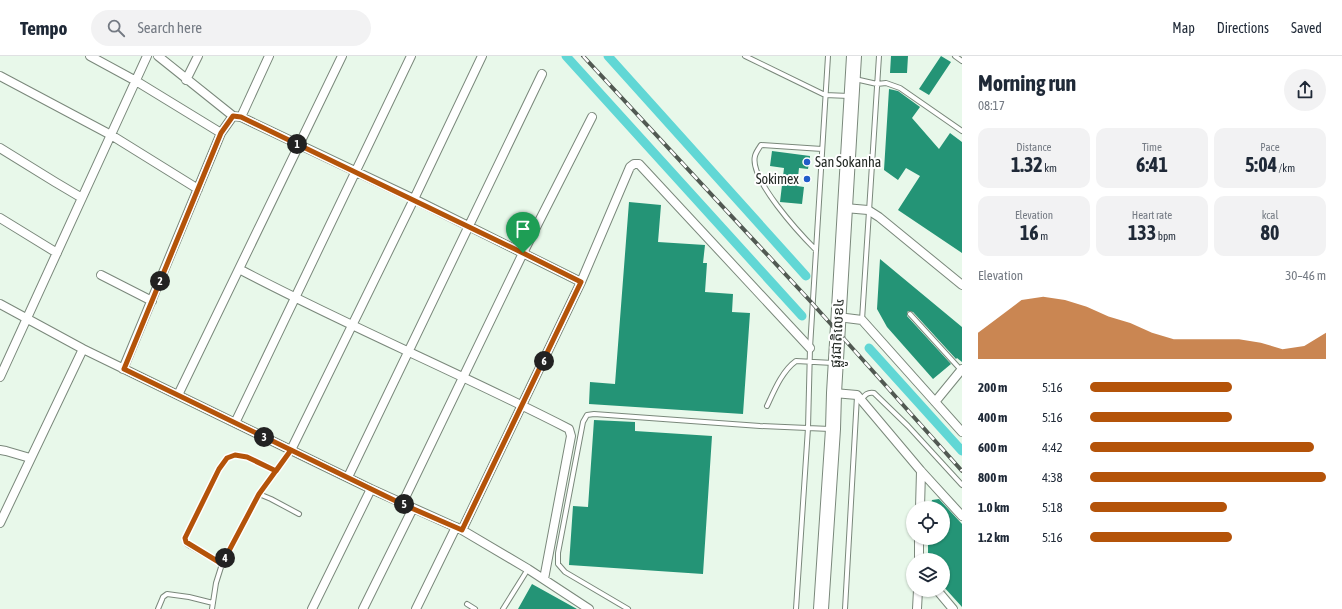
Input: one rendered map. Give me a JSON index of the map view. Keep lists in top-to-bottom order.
{
  "streets": {
    "highway": ["ផ្លូវជាតិលេខ៤"]
  },
  "places": ["San Sokanha", "Sokimex"],
  "page": {
    "header": "Tempo",
    "search": "Search here",
    "nav": ["Map", "Directions", "Saved"],
    "heading": ["Morning run", "08:17"],
    "stats": [
      ["Distance", "1.32 km"],
      ["Time", "6:41"],
      ["Pace", "5:04 /km"],
      ["Elevation", "16 m"],
      ["Heart rate", "133 bpm"],
      ["kcal", "80"]
    ],
    "pins": [
      "1",
      "2",
      "6",
      "3",
      "5",
      "4"
    ],
    "chart": ["Elevation", "30–46 m"],
    "list": [
      {
        "name": "200 m",
        "note": "5:16"
      },
      {
        "name": "400 m",
        "note": "5:16"
      },
      {
        "name": "600 m",
        "note": "4:42"
      },
      {
        "name": "800 m",
        "note": "4:38"
      },
      {
        "name": "1.0 km",
        "note": "5:18"
      },
      {
        "name": "1.2 km",
        "note": "5:16"
      }
    ]
  }
}
